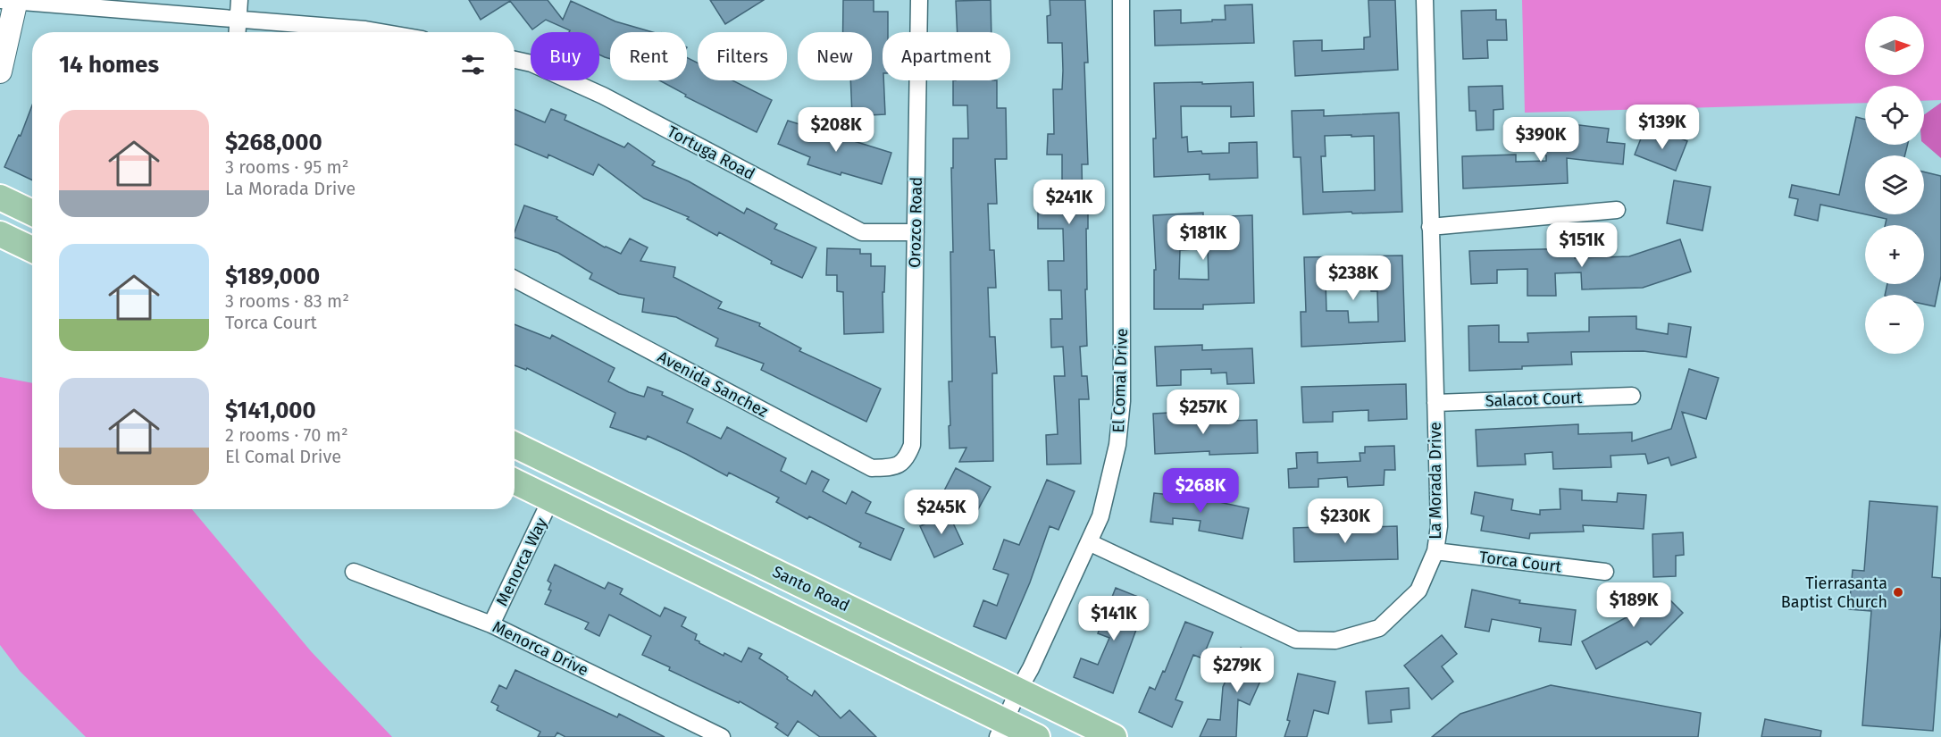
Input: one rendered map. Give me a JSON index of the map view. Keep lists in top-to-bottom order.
{
  "streets": {
    "main road": ["Santo Road"],
    "street": [
      "Tortuga Road",
      "Orozco Road",
      "El Comal Drive",
      "Avenida Sanchez",
      "Salacot Court",
      "La Morada Drive",
      "Menorca Way",
      "Torca Court",
      "Menorca Drive"
    ]
  },
  "crossings": [
    ["Tortuga Road", "Orozco Road"],
    ["Orozco Road", "Avenida Sanchez"],
    ["El Comal Drive", "La Morada Drive"],
    ["El Comal Drive", "Santo Road"],
    ["Salacot Court", "La Morada Drive"],
    ["La Morada Drive", "Torca Court"],
    ["Menorca Way", "Santo Road"],
    ["Menorca Way", "Menorca Drive"]
  ],
  "places": ["Tierrasanta Baptist Church"],
  "north": "right",
  "page": {
    "map_buttons": ["+", "−"],
    "chip": [
      "Buy",
      "Rent",
      "Filters",
      "New",
      "Apartment"
    ],
    "heading": "14 homes",
    "list": [
      {
        "name": "$268,000",
        "note": "3 rooms · 95 m² · La Morada Drive"
      },
      {
        "name": "$189,000",
        "note": "3 rooms · 83 m² · Torca Court"
      },
      {
        "name": "$141,000",
        "note": "2 rooms · 70 m² · El Comal Drive"
      }
    ],
    "price": [
      "$139K",
      "$208K",
      "$390K",
      "$241K",
      "$181K",
      "$151K",
      "$238K",
      "$257K",
      "$268K",
      "$245K",
      "$230K",
      "$189K",
      "$141K",
      "$279K"
    ]
  }
}
